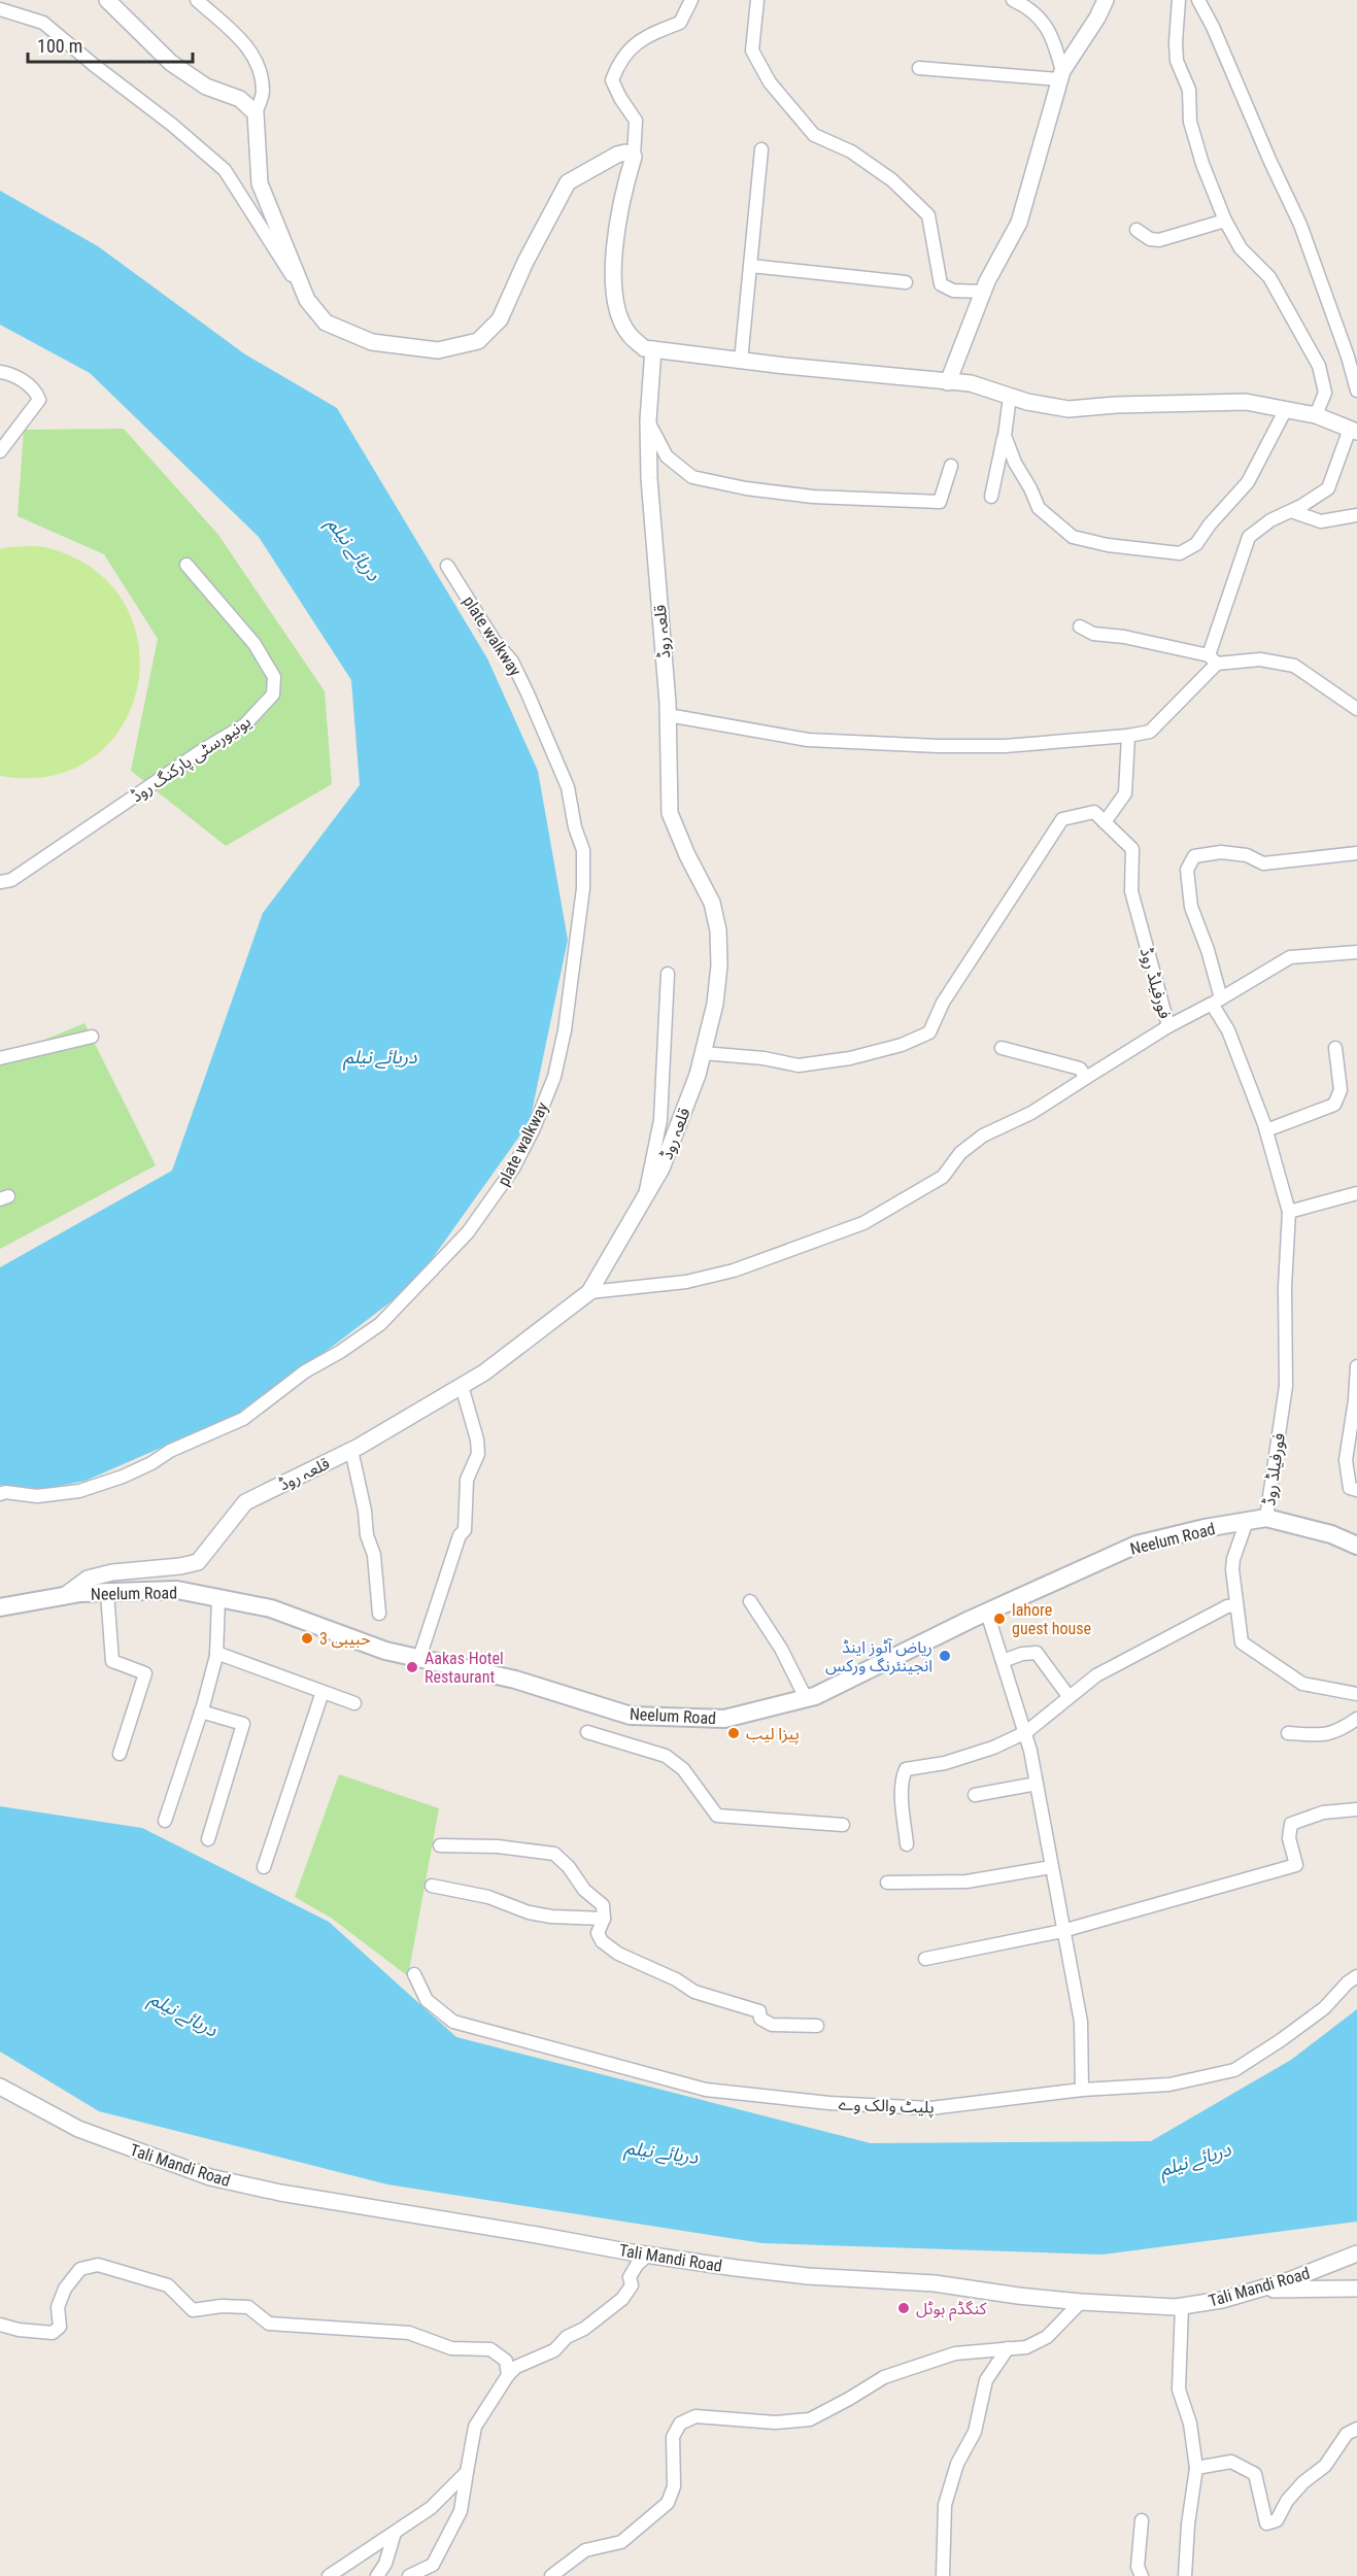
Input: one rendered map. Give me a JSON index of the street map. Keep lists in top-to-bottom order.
{
  "streets": {
    "main road": ["Neelum Road"],
    "street": [
      "قلعہ روڈ",
      "plate walkway",
      "یونیورسٹی پارکنگ روڈ",
      "فورفیلڈ روڈ",
      "پلیٹ والک وے",
      "Tali Mandi Road"
    ]
  },
  "crossings": [
    ["قلعہ روڈ", "فورفیلڈ روڈ"],
    ["قلعہ روڈ", "Neelum Road"],
    ["فورفیلڈ روڈ", "Neelum Road"]
  ],
  "water": ["دریائے نیلم"],
  "places": [
    "lahore guest house",
    "حبیبی 3",
    "ریاض آٹوز اینڈ انجینئرنگ ورکس",
    "Aakas Hotel Restaurant",
    "پیزا لیب",
    "کنگڈم ہوٹل"
  ],
  "scale_bar": "100 m"
}
